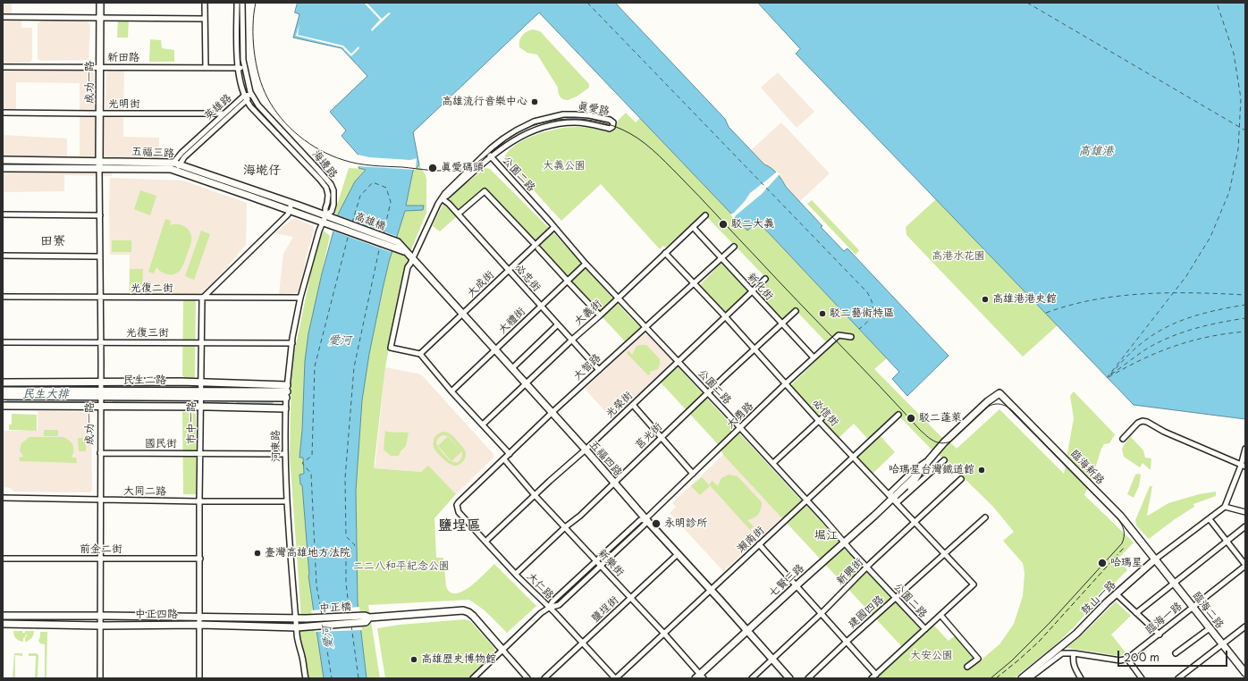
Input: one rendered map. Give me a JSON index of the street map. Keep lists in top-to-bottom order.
{
  "streets": {
    "street": [
      "新田路",
      "成功一路",
      "光明街",
      "英雄路",
      "真愛路",
      "五福三路",
      "海邊路",
      "公園二路",
      "高雄橋",
      "必忠街",
      "大成街",
      "新化街",
      "光復二街",
      "大義街",
      "大禮街",
      "光復三街",
      "大智路",
      "民生二路",
      "光榮街",
      "必信街",
      "大勇路",
      "市中一路",
      "莒光街",
      "國民街",
      "河東路",
      "五福四路",
      "臨海新路",
      "大同二路",
      "瀨南街",
      "前金二街",
      "新樂街",
      "新興街",
      "七賢三路",
      "大仁路",
      "鼓山一路",
      "中正橋",
      "鹽埕街",
      "臨海二路",
      "建國四路",
      "中正四路",
      "臨海一路"
    ]
  },
  "crossings": [
    ["新田路", "成功一路"],
    ["新田路", "海邊路"],
    ["成功一路", "光明街"],
    ["成功一路", "五福三路"],
    ["成功一路", "光復二街"],
    ["成功一路", "光復三街"],
    ["成功一路", "民生二路"],
    ["成功一路", "國民街"],
    ["成功一路", "大同二路"],
    ["成功一路", "前金二街"],
    ["成功一路", "中正四路"],
    ["光明街", "英雄路"],
    ["英雄路", "五福三路"],
    ["英雄路", "海邊路"],
    ["真愛路", "公園二路"],
    ["五福三路", "海邊路"],
    ["五福三路", "高雄橋"],
    ["五福三路", "河東路"],
    ["海邊路", "河東路"],
    ["公園二路", "必忠街"],
    ["公園二路", "大成街"],
    ["公園二路", "大義街"],
    ["公園二路", "大禮街"],
    ["公園二路", "大智路"],
    ["公園二路", "光榮街"],
    ["公園二路", "大勇路"],
    ["公園二路", "莒光街"],
    ["公園二路", "五福四路"],
    ["公園二路", "瀨南街"],
    ["公園二路", "新興街"],
    ["公園二路", "七賢三路"],
    ["公園二路", "建國四路"],
    ["高雄橋", "五福四路"],
    ["必忠街", "大成街"],
    ["必忠街", "大義街"],
    ["必忠街", "大禮街"],
    ["必忠街", "大智路"],
    ["大成街", "五福四路"],
    ["新化街", "大義街"],
    ["新化街", "大智路"],
    ["新化街", "光榮街"],
    ["新化街", "大勇路"],
    ["新化街", "莒光街"],
    ["光復二街", "市中一路"],
    ["光復二街", "河東路"],
    ["大義街", "必信街"],
    ["大義街", "五福四路"],
    ["大禮街", "五福四路"],
    ["光復三街", "市中一路"],
    ["光復三街", "河東路"],
    ["大智路", "必信街"],
    ["大智路", "五福四路"],
    ["大智路", "新樂街"],
    ["大智路", "大仁路"],
    ["民生二路", "市中一路"],
    ["民生二路", "河東路"],
    ["光榮街", "必信街"],
    ["光榮街", "五福四路"],
    ["光榮街", "新樂街"],
    ["光榮街", "大仁路"],
    ["必信街", "大勇路"],
    ["必信街", "莒光街"],
    ["必信街", "瀨南街"],
    ["必信街", "新興街"],
    ["必信街", "七賢三路"],
    ["必信街", "建國四路"],
    ["大勇路", "五福四路"],
    ["大勇路", "新樂街"],
    ["大勇路", "大仁路"],
    ["市中一路", "國民街"],
    ["市中一路", "大同二路"],
    ["市中一路", "前金二街"],
    ["市中一路", "中正四路"],
    ["莒光街", "五福四路"],
    ["莒光街", "新樂街"],
    ["莒光街", "大仁路"],
    ["國民街", "河東路"],
    ["河東路", "大同二路"],
    ["河東路", "中正四路"],
    ["五福四路", "瀨南街"],
    ["五福四路", "新興街"],
    ["五福四路", "七賢三路"],
    ["五福四路", "鹽埕街"],
    ["臨海新路", "七賢三路"],
    ["臨海新路", "鼓山一路"],
    ["臨海新路", "臨海二路"],
    ["瀨南街", "新樂街"],
    ["瀨南街", "大仁路"],
    ["新樂街", "七賢三路"],
    ["新樂街", "鹽埕街"],
    ["大仁路", "鹽埕街"],
    ["鼓山一路", "臨海二路"],
    ["中正橋", "中正四路"],
    ["臨海二路", "臨海一路"]
  ],
  "districts": [
    "海墘仔",
    "田寮",
    "鹽埕區",
    "堀江"
  ],
  "water": ["高雄港", "愛河", "民生大排"],
  "parks": [
    "大義公園",
    "高港水花園",
    "二二八和平紀念公園",
    "大安公園"
  ],
  "places": [
    "高雄流行音樂中心",
    "真愛碼頭",
    "駁二大義",
    "高雄港港史館",
    "駁二藝術特區",
    "駁二蓬萊",
    "哈瑪星台灣鐵道館",
    "永明診所",
    "臺灣高雄地方法院",
    "哈瑪星",
    "高雄歷史博物館"
  ],
  "scale_bar": "200 m"
}
